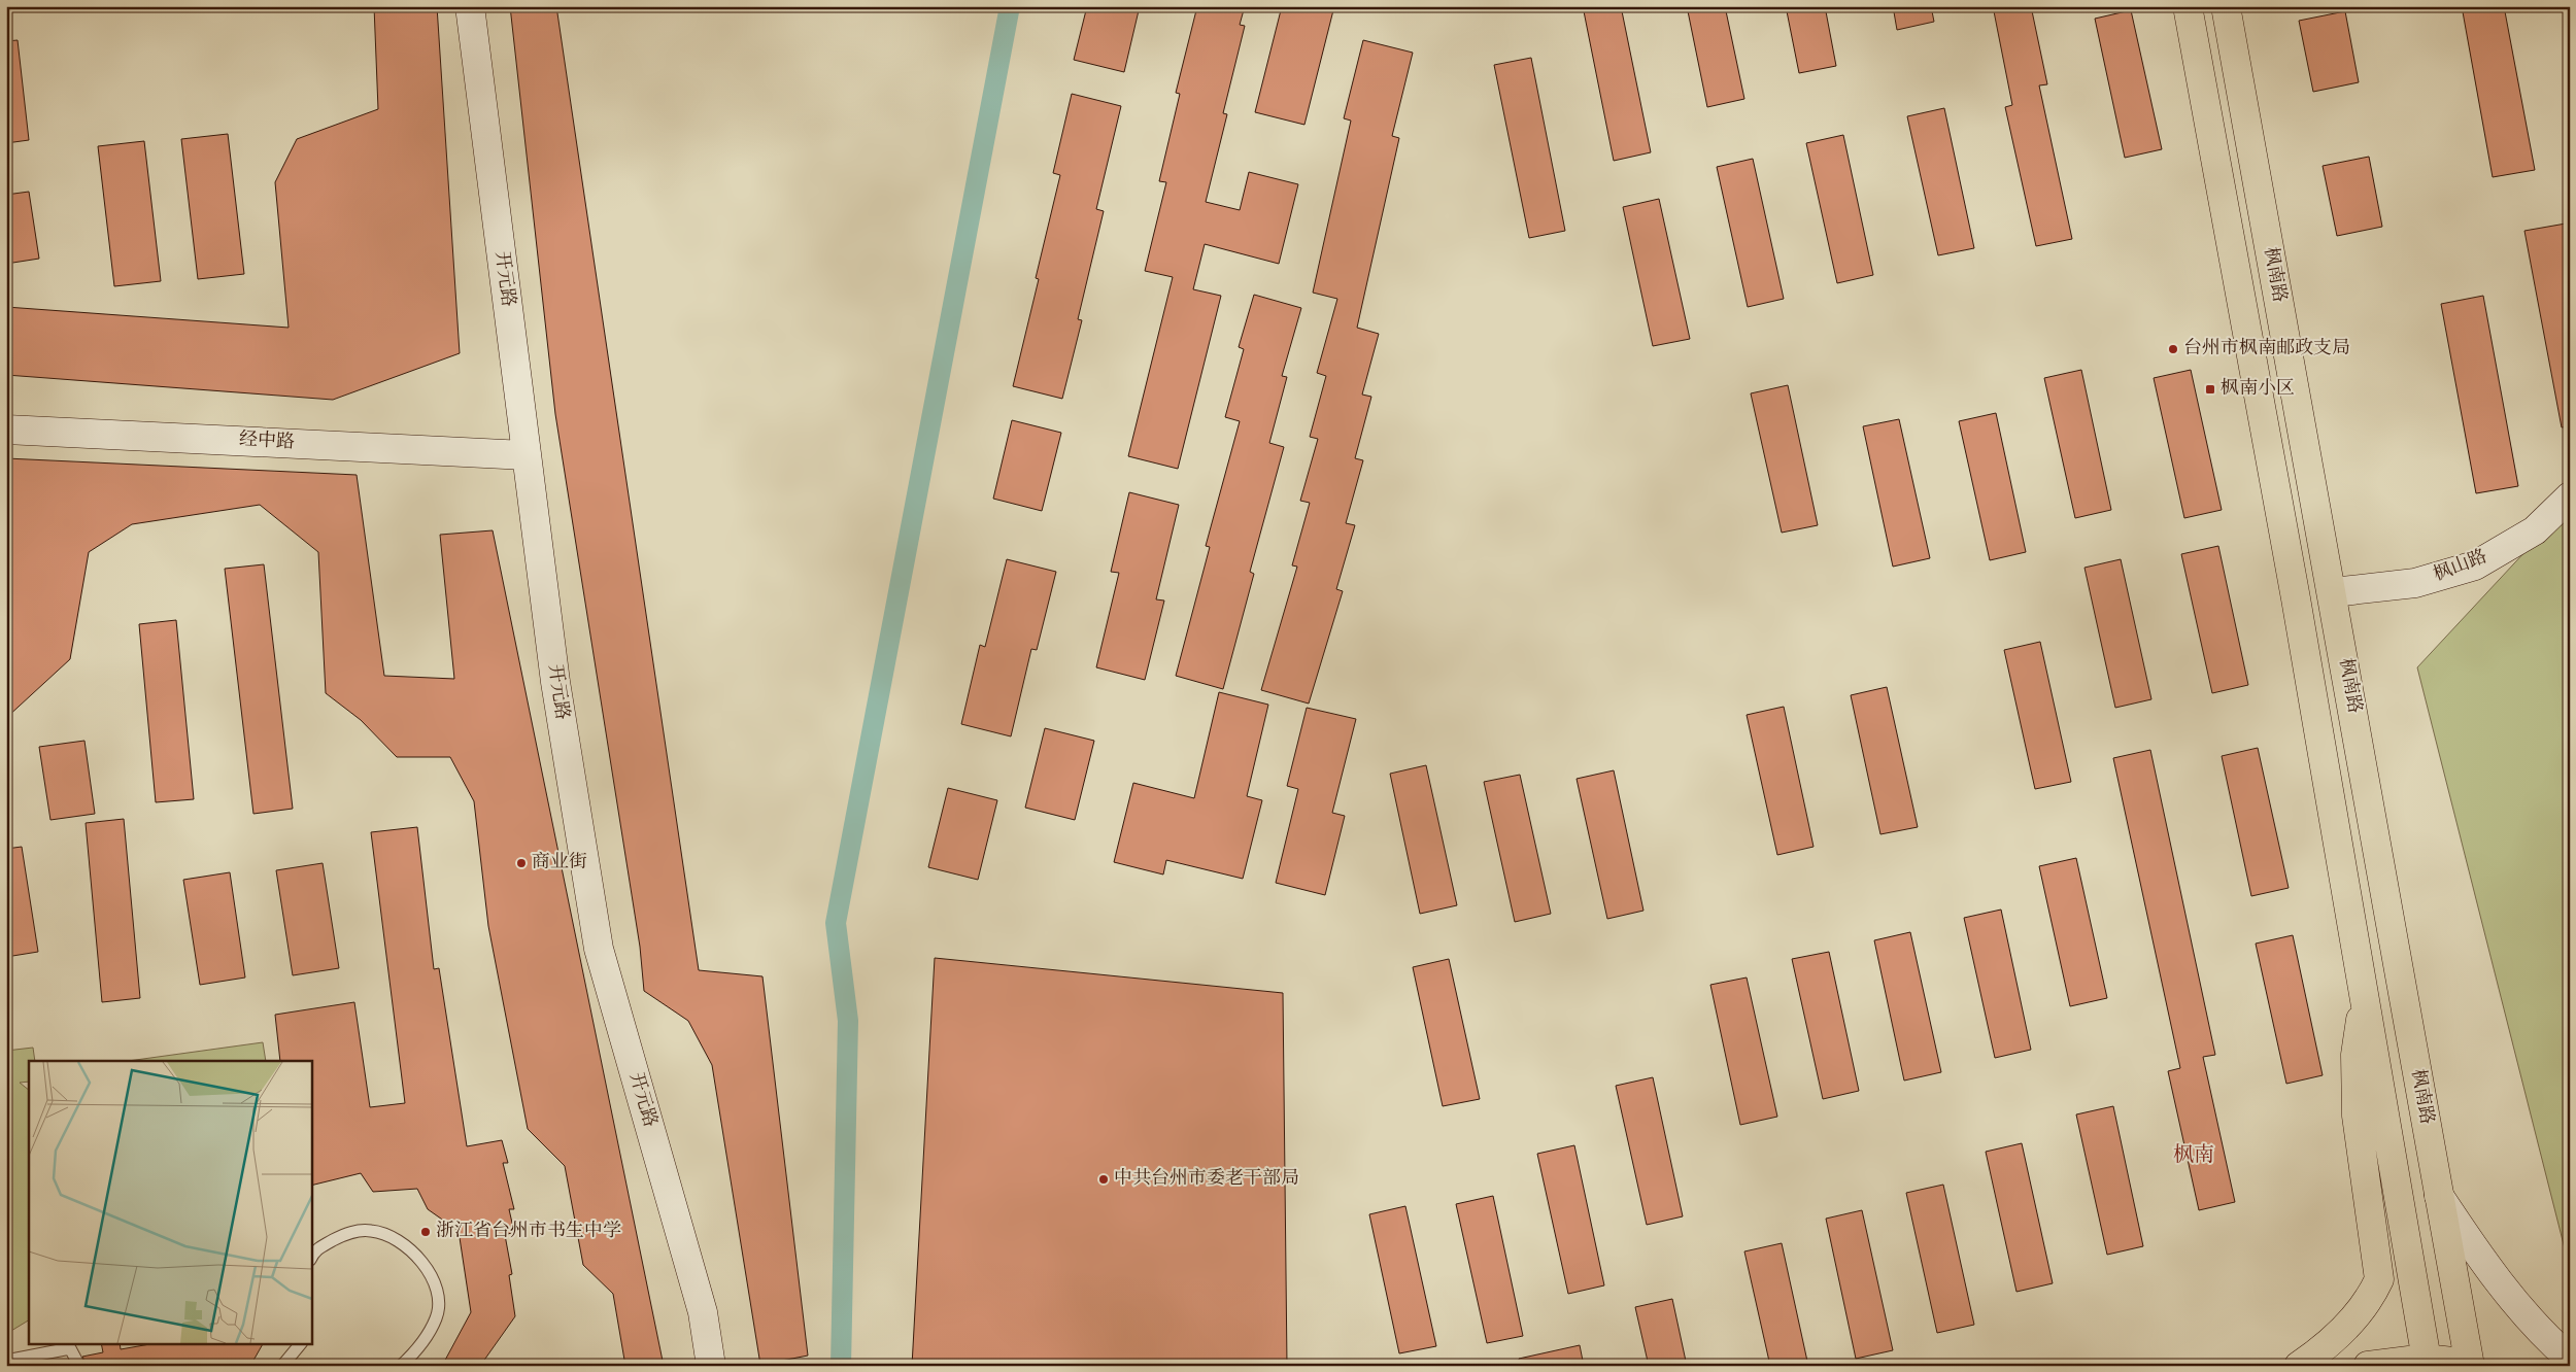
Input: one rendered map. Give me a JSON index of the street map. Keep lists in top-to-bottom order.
{
  "streets": {
    "main road": [
      "枫南路",
      "开元路",
      "经中路",
      "枫山路"
    ]
  },
  "crossings": [
    ["枫南路", "枫山路"],
    ["开元路", "经中路"]
  ],
  "districts": ["枫南"],
  "places": {
    "other": [
      "台州市枫南邮政支局",
      "商业街",
      "中共台州市委老干部局",
      "浙江省台州市书生中学"
    ],
    "transit": ["枫南小区"]
  }
}
